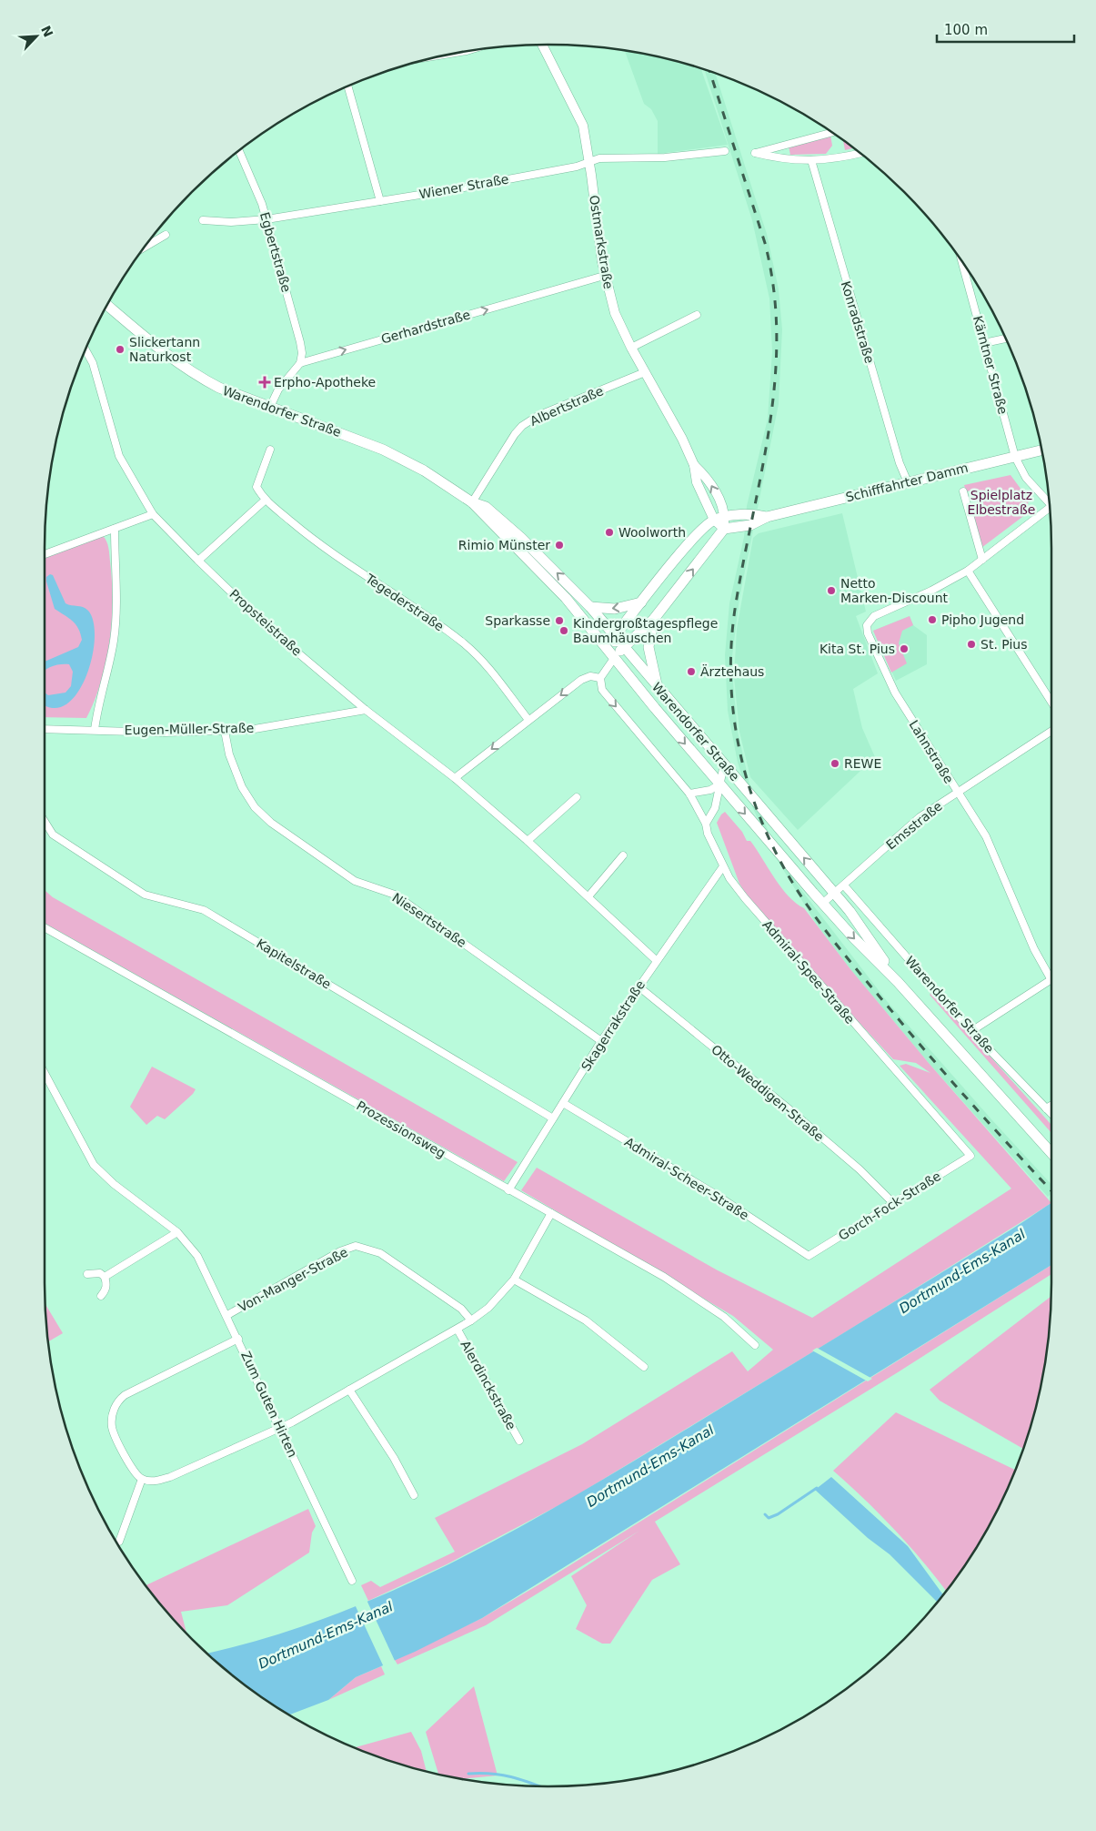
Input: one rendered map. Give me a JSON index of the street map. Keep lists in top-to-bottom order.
{
  "streets": {
    "main road": ["Warendorfer Straße", "Schifffahrter Damm"],
    "street": [
      "Wiener Straße",
      "Ostmarkstraße",
      "Egbertstraße",
      "Konradstraße",
      "Gerhardstraße",
      "Kärntner Straße",
      "Albertstraße",
      "Tegederstraße",
      "Propsteistraße",
      "Eugen-Müller-Straße",
      "Lahnstraße",
      "Emsstraße",
      "Niesertstraße",
      "Kapitelstraße",
      "Admiral-Spee-Straße",
      "Skagerrakstraße",
      "Otto-Weddigen-Straße",
      "Prozessionsweg",
      "Admiral-Scheer-Straße",
      "Gorch-Fock-Straße",
      "Von-Manger-Straße",
      "Alerdinckstraße",
      "Zum Guten Hirten"
    ]
  },
  "crossings": [
    ["Wiener Straße", "Ostmarkstraße"],
    ["Wiener Straße", "Egbertstraße"],
    ["Ostmarkstraße", "Gerhardstraße"],
    ["Ostmarkstraße", "Albertstraße"],
    ["Ostmarkstraße", "Schifffahrter Damm"],
    ["Egbertstraße", "Gerhardstraße"],
    ["Konradstraße", "Schifffahrter Damm"],
    ["Kärntner Straße", "Schifffahrter Damm"],
    ["Albertstraße", "Warendorfer Straße"],
    ["Warendorfer Straße", "Emsstraße"],
    ["Propsteistraße", "Eugen-Müller-Straße"],
    ["Propsteistraße", "Skagerrakstraße"],
    ["Eugen-Müller-Straße", "Niesertstraße"],
    ["Lahnstraße", "Emsstraße"],
    ["Niesertstraße", "Skagerrakstraße"],
    ["Kapitelstraße", "Skagerrakstraße"],
    ["Admiral-Spee-Straße", "Skagerrakstraße"],
    ["Admiral-Spee-Straße", "Gorch-Fock-Straße"],
    ["Skagerrakstraße", "Otto-Weddigen-Straße"],
    ["Skagerrakstraße", "Prozessionsweg"],
    ["Skagerrakstraße", "Admiral-Scheer-Straße"],
    ["Otto-Weddigen-Straße", "Gorch-Fock-Straße"],
    ["Prozessionsweg", "Alerdinckstraße"],
    ["Admiral-Scheer-Straße", "Gorch-Fock-Straße"],
    ["Von-Manger-Straße", "Alerdinckstraße"],
    ["Von-Manger-Straße", "Zum Guten Hirten"],
    ["Alerdinckstraße", "Zum Guten Hirten"]
  ],
  "one_way": ["Gerhardstraße"],
  "water": ["Dortmund-Ems-Kanal"],
  "parks": ["Spielplatz Elbestraße"],
  "places": {
    "other": [
      "Slickertann Naturkost",
      "Woolworth",
      "Rimio Münster",
      "Netto Marken-Discount",
      "Pipho Jugend",
      "Sparkasse",
      "Kindergroßtagespflege Baumhäuschen",
      "St. Pius",
      "Kita St. Pius",
      "Ärztehaus",
      "REWE"
    ],
    "health": ["Erpho-Apotheke"]
  },
  "scale_bar": "100 m",
  "north": "top right"
}
